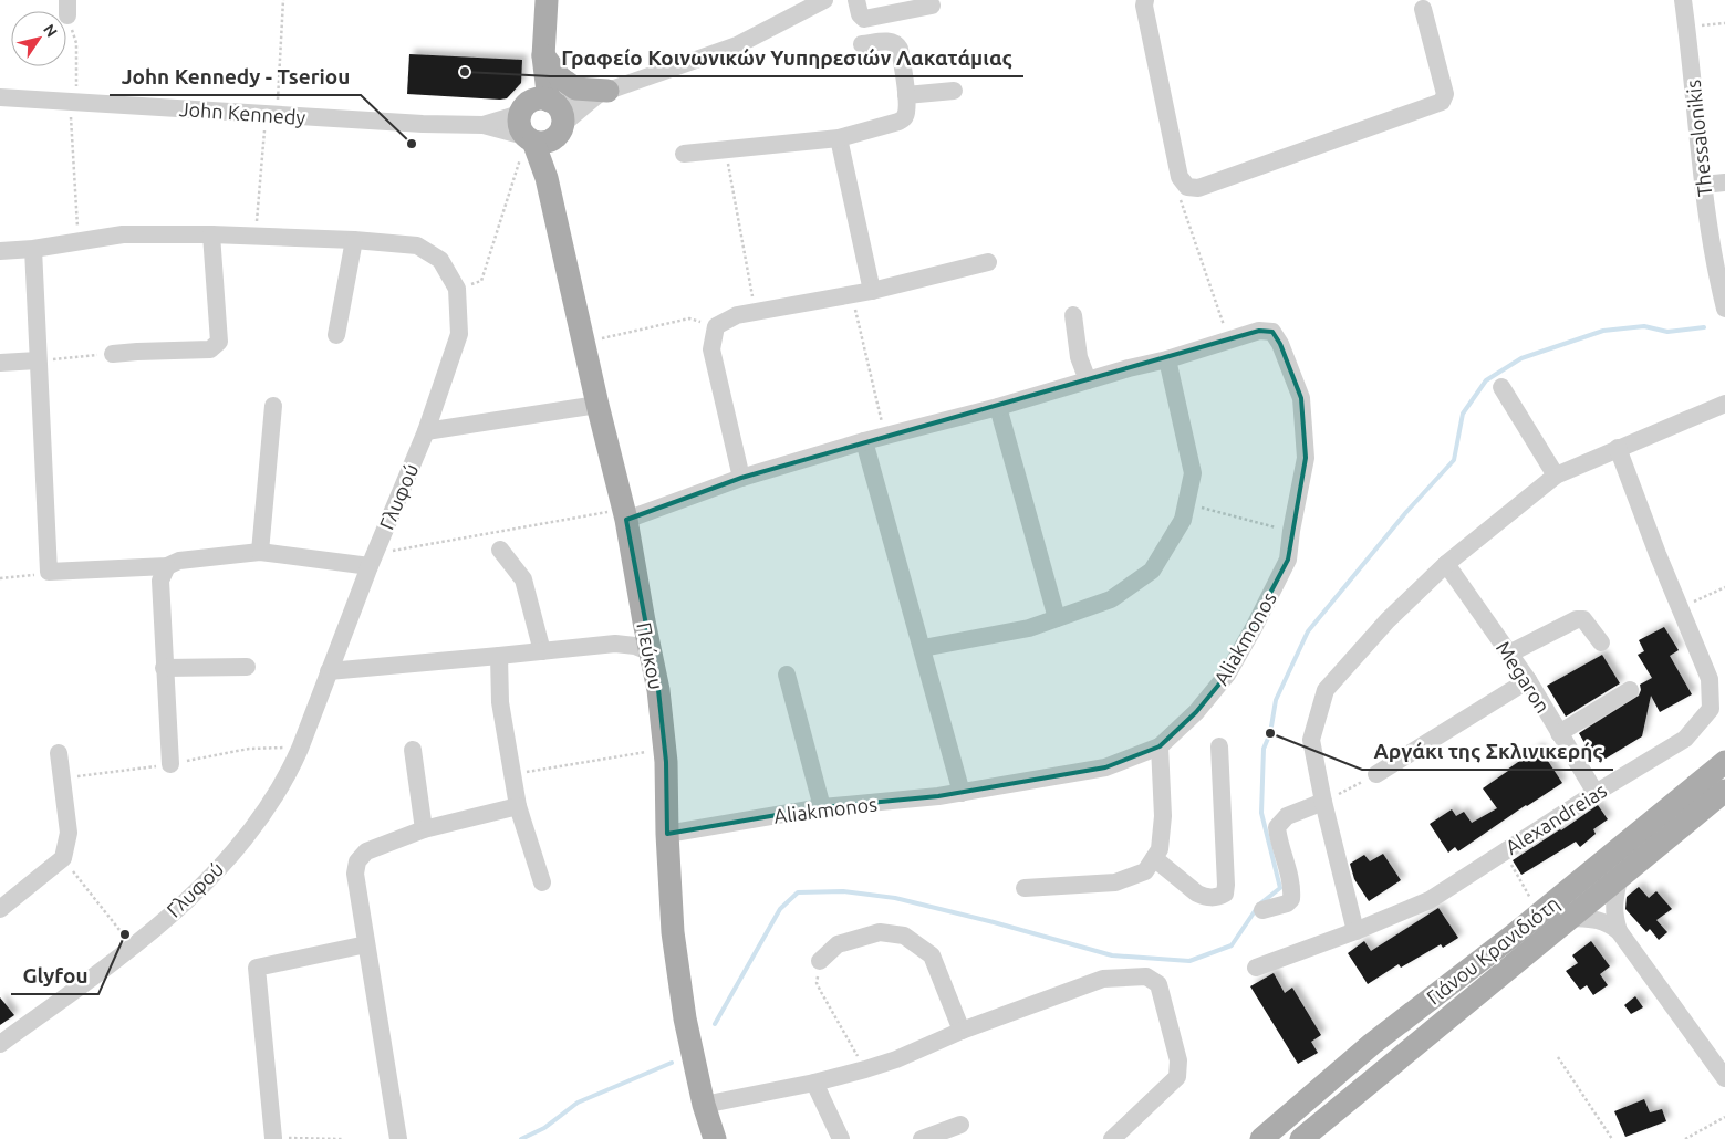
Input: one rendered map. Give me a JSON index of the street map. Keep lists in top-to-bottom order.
{
  "streets": {
    "main road": ["Πεύκου", "Γιάνου Κρανιδιότη"],
    "street": [
      "John Kennedy",
      "Thessalonikis",
      "Γλυφού",
      "Aliakmonos",
      "Megaron",
      "Alexandreias"
    ]
  },
  "crossings": [
    ["John Kennedy", "Πεύκου"],
    ["Aliakmonos", "Πεύκου"],
    ["Megaron", "Alexandreias"]
  ],
  "places": [
    "Γραφείο Κοινωνικών Υυπηρεσιών Λακατάμιας",
    "John Kennedy - Tseriou",
    "Αργάκι της Σκλινικερής",
    "Glyfou"
  ],
  "north": "top right"
}
